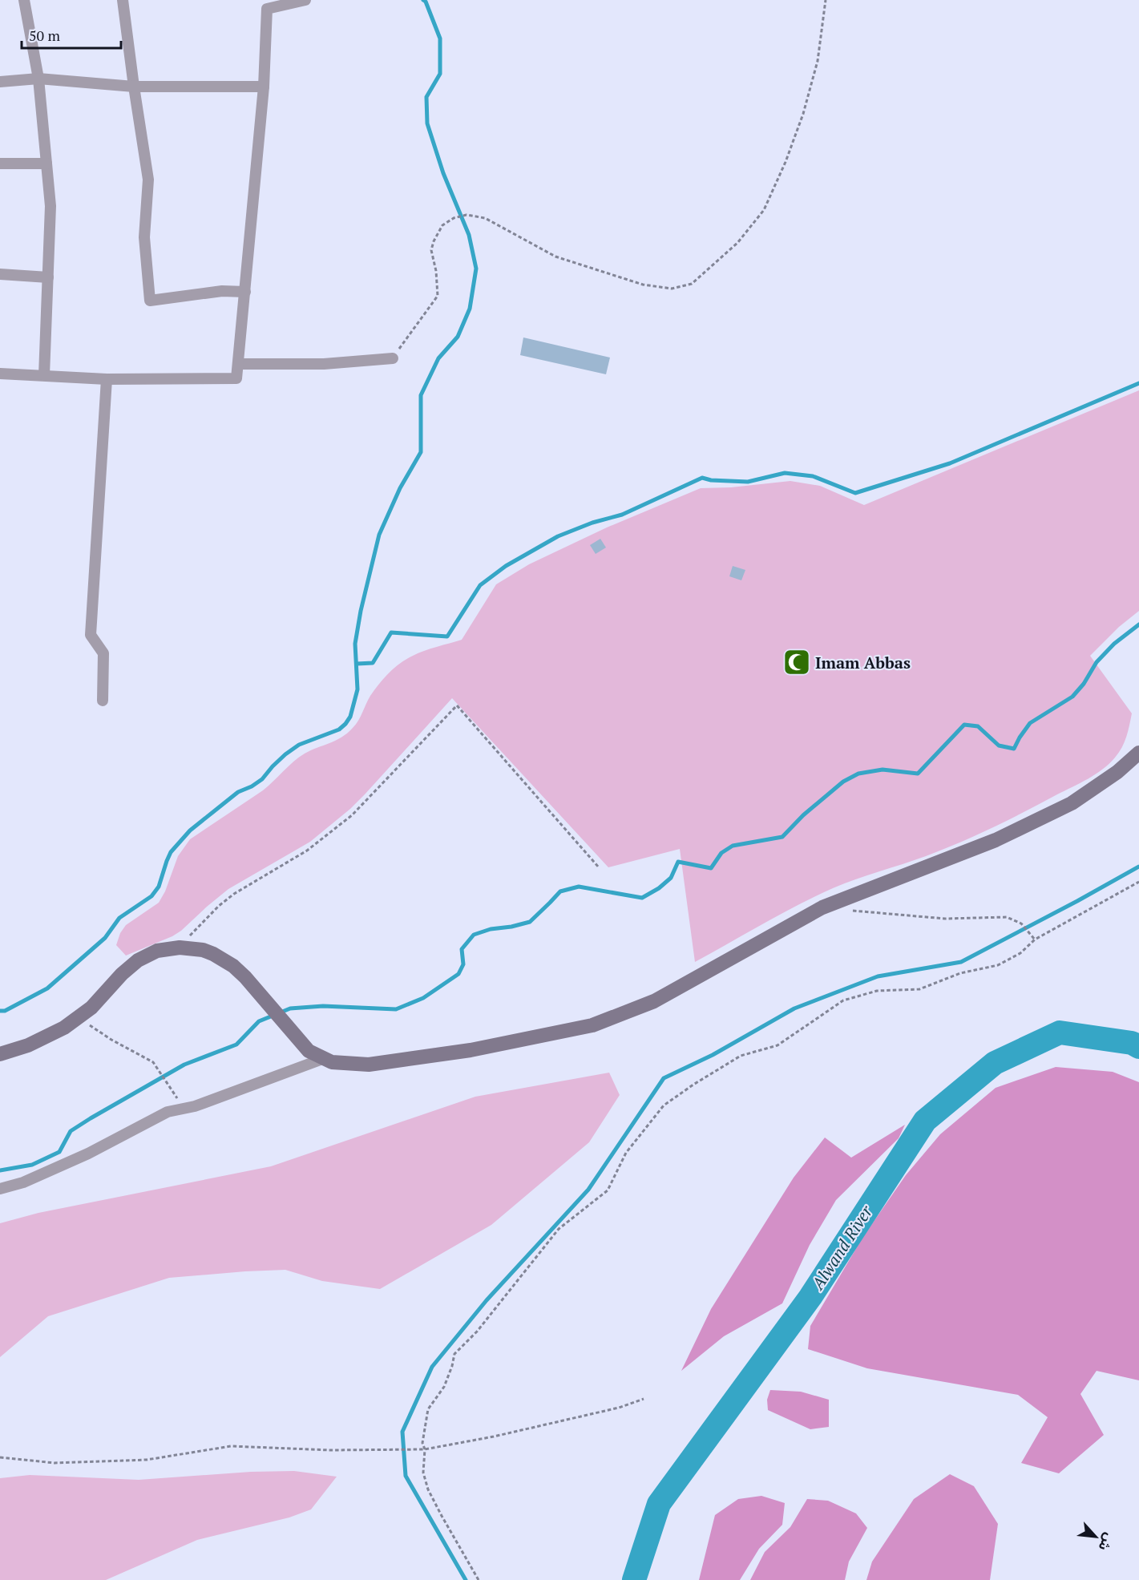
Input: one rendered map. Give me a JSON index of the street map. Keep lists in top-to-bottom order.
{
  "water": ["Alwand River"],
  "places": {
    "mosque": ["Imam Abbas"]
  },
  "scale_bar": "50 m",
  "north": "bottom right"
}
